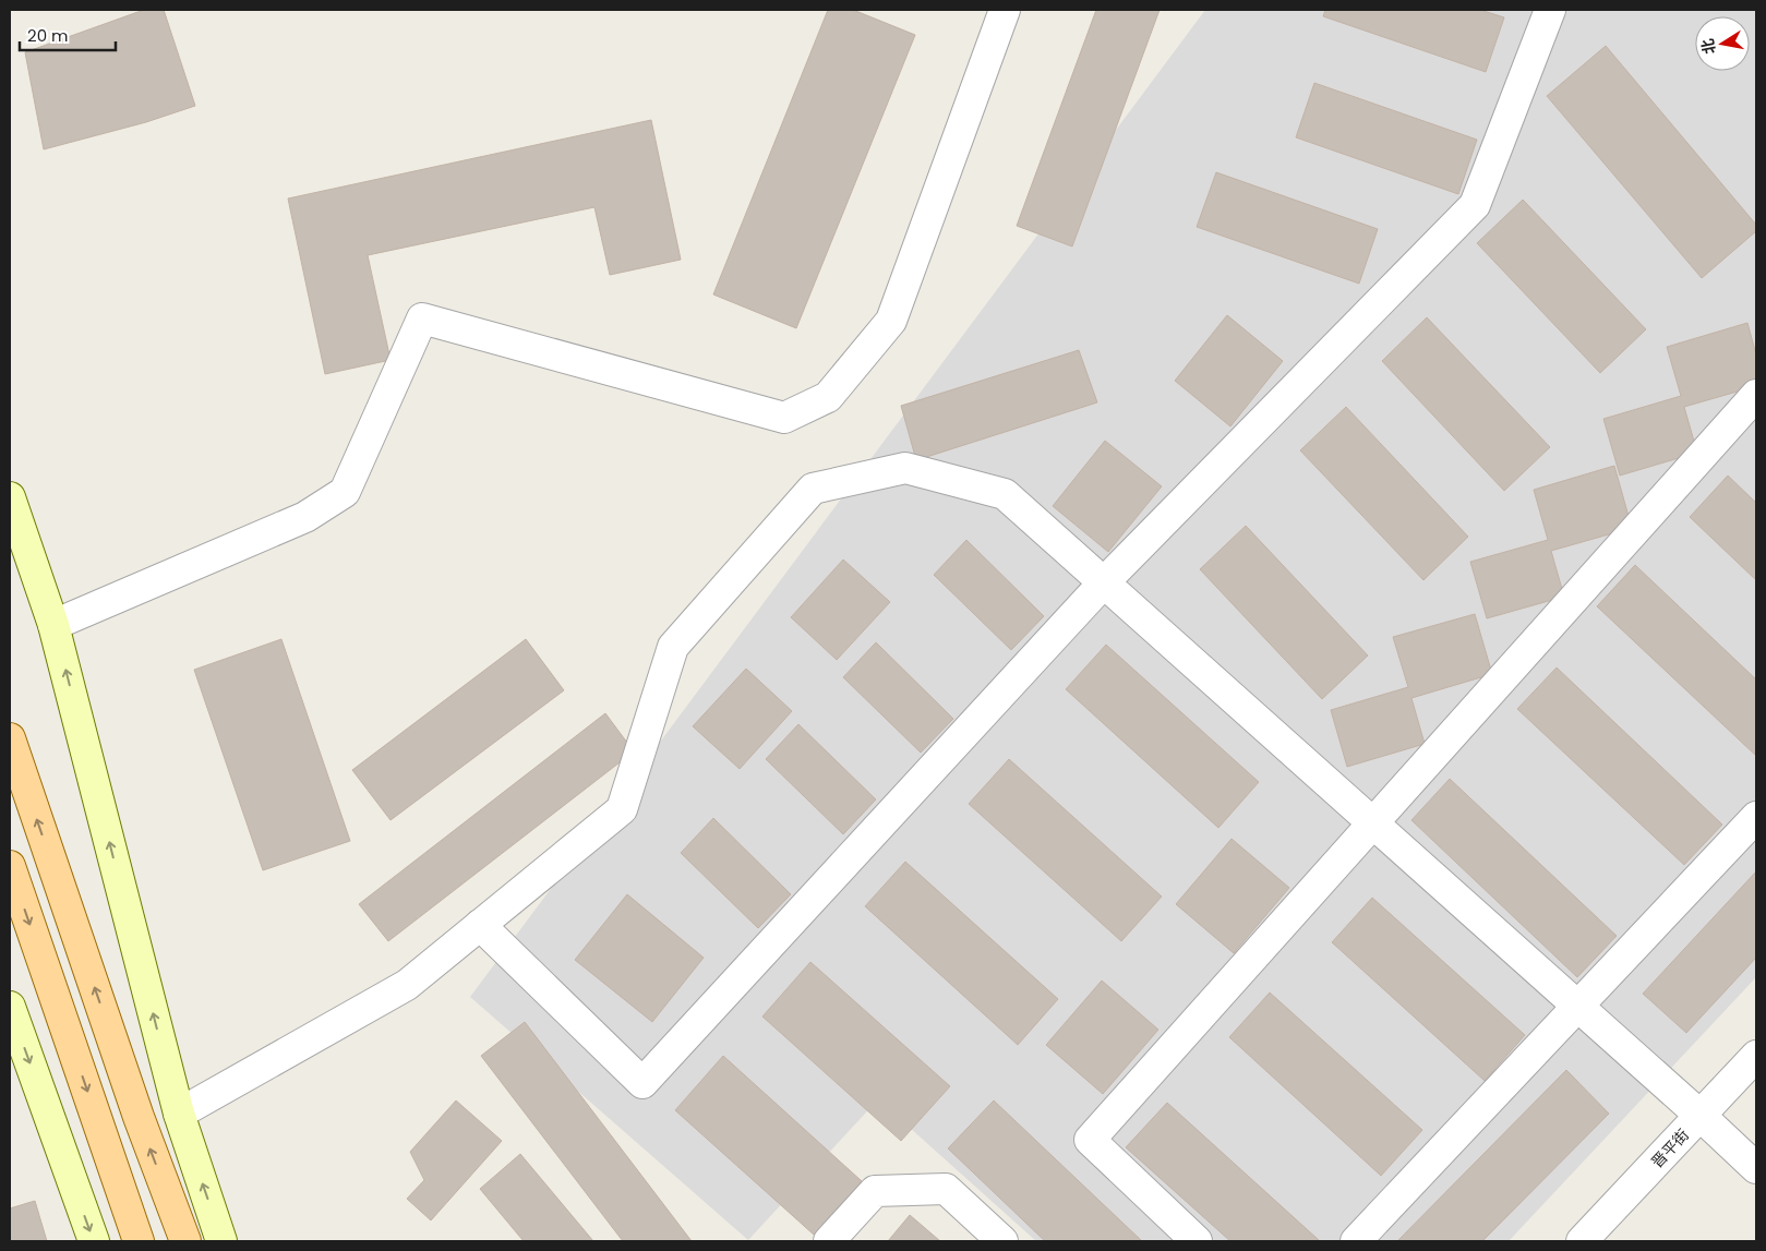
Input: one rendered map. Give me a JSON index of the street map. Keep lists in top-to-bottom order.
{
  "streets": {
    "street": ["晋平街"]
  },
  "scale_bar": "20 m",
  "north": "left"
}
